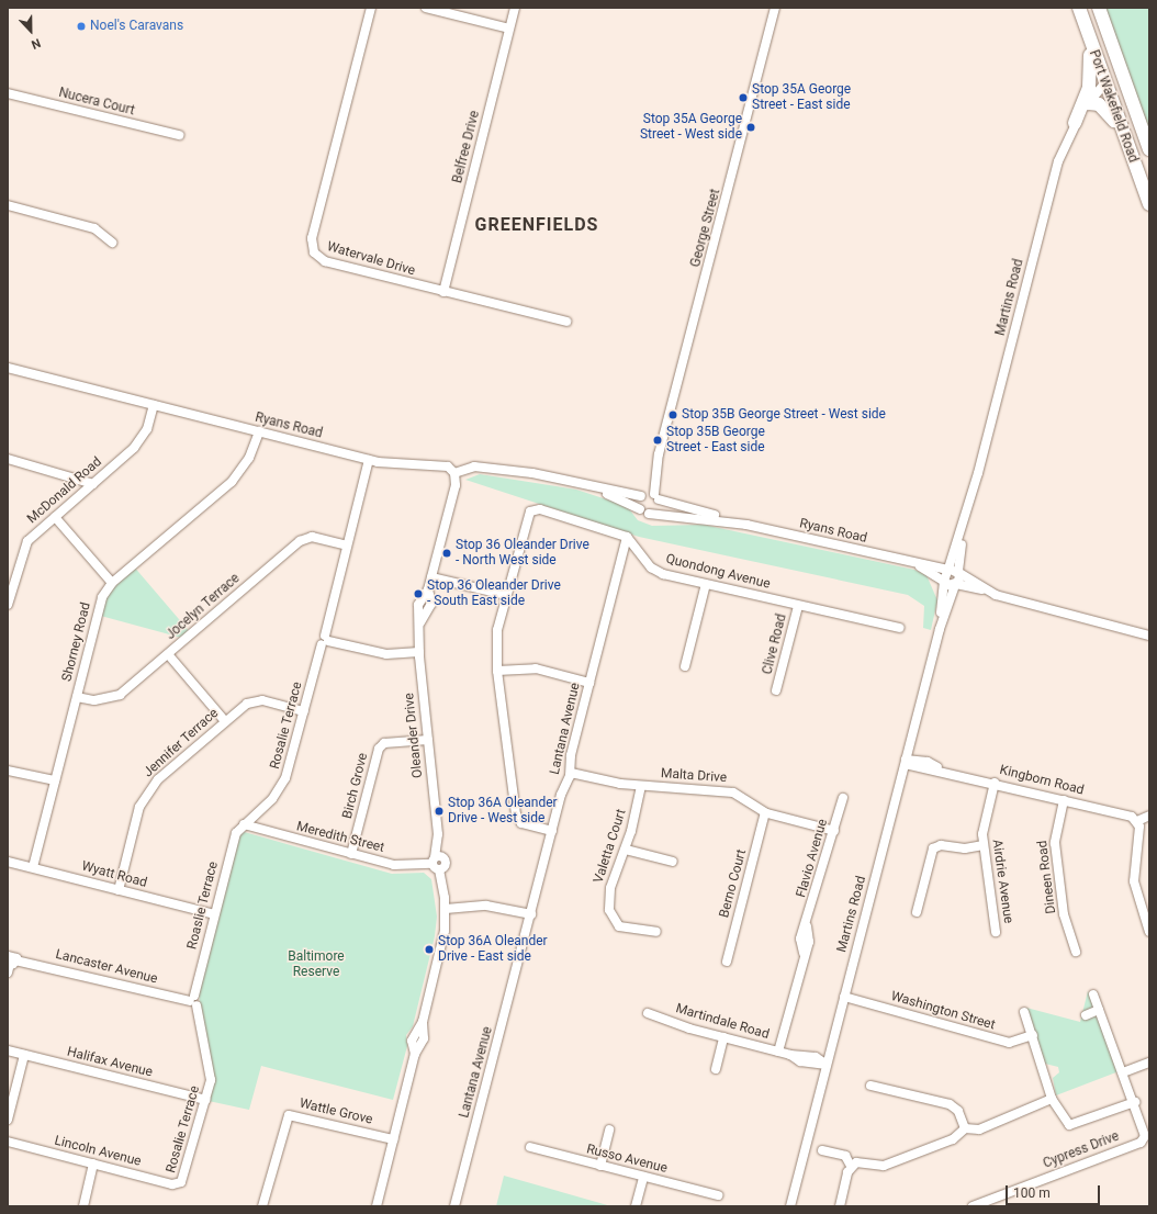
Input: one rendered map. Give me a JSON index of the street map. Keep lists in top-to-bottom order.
{
  "streets": {
    "highway": ["Port Wakefield Road"],
    "street": [
      "Nucera Court",
      "Belfree Drive",
      "George Street",
      "Watervale Drive",
      "Martins Road",
      "Ryans Road",
      "McDonald Road",
      "Quondong Avenue",
      "Jocelyn Terrace",
      "Shorney Road",
      "Clive Road",
      "Rosalie Terrace",
      "Lantana Avenue",
      "Oleander Drive",
      "Jennifer Terrace",
      "Malta Drive",
      "Kingborn Road",
      "Birch Grove",
      "Meredith Street",
      "Valetta Court",
      "Flavio Avenue",
      "Wyatt Road",
      "Dineen Road",
      "Airdrie Avenue",
      "Berno Court",
      "Roaslie Terrace",
      "Lancaster Avenue",
      "Washington Street",
      "Martindale Road",
      "Halifax Avenue",
      "Wattle Grove",
      "Cypress Drive",
      "Lincoln Avenue",
      "Russo Avenue"
    ]
  },
  "crossings": [
    ["Port Wakefield Road", "Martins Road"],
    ["Belfree Drive", "Watervale Drive"],
    ["George Street", "Ryans Road"],
    ["Martins Road", "Ryans Road"],
    ["Martins Road", "Kingborn Road"],
    ["Martins Road", "Washington Street"],
    ["Martins Road", "Martindale Road"],
    ["Ryans Road", "McDonald Road"],
    ["Ryans Road", "Shorney Road"],
    ["Ryans Road", "Rosalie Terrace"],
    ["Ryans Road", "Oleander Drive"],
    ["Quondong Avenue", "Clive Road"],
    ["Quondong Avenue", "Lantana Avenue"],
    ["Jocelyn Terrace", "Shorney Road"],
    ["Jocelyn Terrace", "Rosalie Terrace"],
    ["Shorney Road", "Wyatt Road"],
    ["Rosalie Terrace", "Jennifer Terrace"],
    ["Rosalie Terrace", "Meredith Street"],
    ["Rosalie Terrace", "Roaslie Terrace"],
    ["Rosalie Terrace", "Lancaster Avenue"],
    ["Rosalie Terrace", "Halifax Avenue"],
    ["Rosalie Terrace", "Lincoln Avenue"],
    ["Lantana Avenue", "Malta Drive"],
    ["Oleander Drive", "Birch Grove"],
    ["Oleander Drive", "Meredith Street"],
    ["Oleander Drive", "Wattle Grove"],
    ["Jennifer Terrace", "Wyatt Road"],
    ["Malta Drive", "Valetta Court"],
    ["Malta Drive", "Flavio Avenue"],
    ["Malta Drive", "Berno Court"],
    ["Kingborn Road", "Dineen Road"],
    ["Kingborn Road", "Airdrie Avenue"],
    ["Birch Grove", "Meredith Street"],
    ["Meredith Street", "Roaslie Terrace"],
    ["Flavio Avenue", "Martindale Road"],
    ["Wyatt Road", "Roaslie Terrace"],
    ["Roaslie Terrace", "Lancaster Avenue"]
  ],
  "districts": ["GREENFIELDS"],
  "parks": ["Baltimore Reserve"],
  "places": [
    "Noel's Caravans",
    "Stop 35A George Street - East side",
    "Stop 35A George Street - West side",
    "Stop 35B George Street - West side",
    "Stop 35B George Street - East side",
    "Stop 36 Oleander Drive - North West side",
    "Stop 36 Oleander Drive - South East side",
    "Stop 36A Oleander Drive - West side",
    "Stop 36A Oleander Drive - East side"
  ],
  "scale_bar": "100 m",
  "north": "bottom"
}
